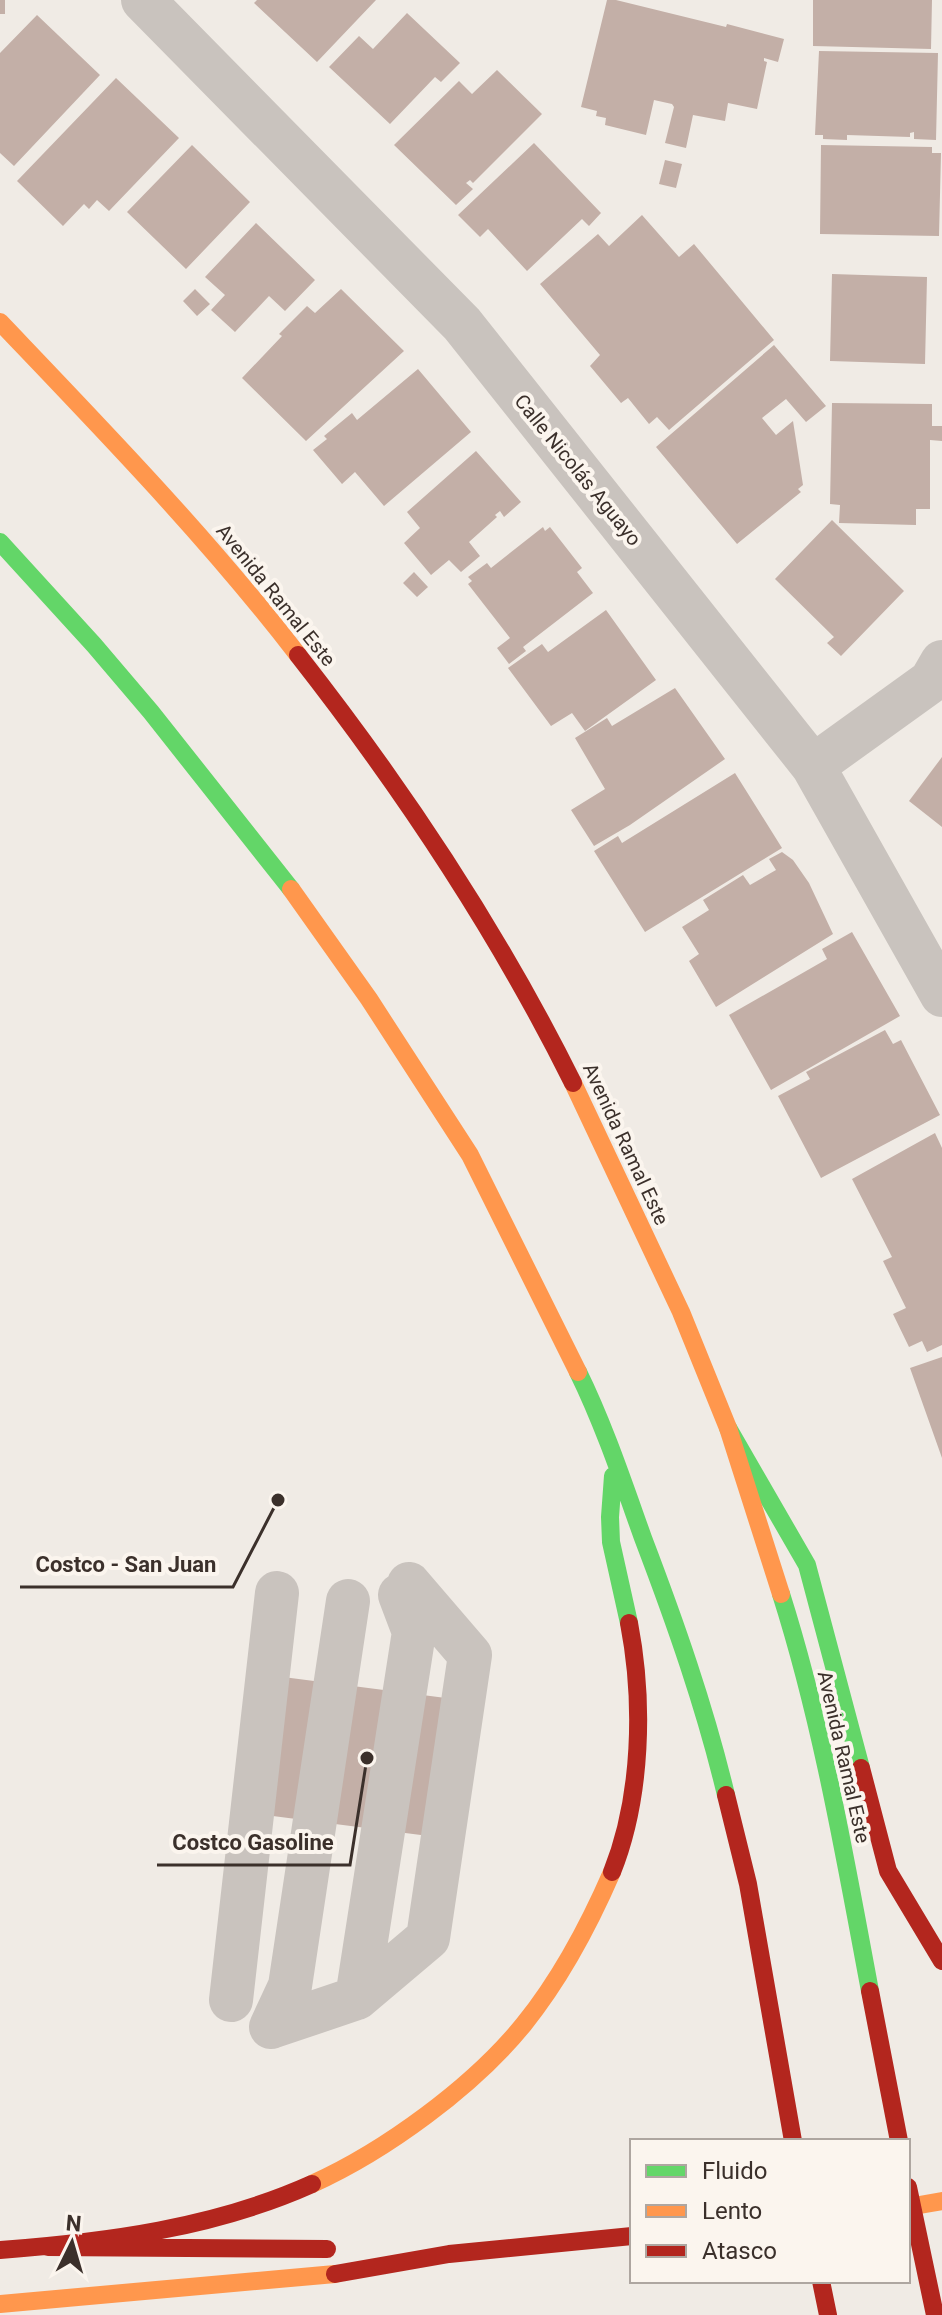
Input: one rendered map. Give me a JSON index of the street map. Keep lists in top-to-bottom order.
{
  "streets": {
    "main road": ["Avenida Ramal Este"],
    "street": ["Calle Nicolás Aguayo"]
  },
  "places": ["Costco - San Juan", "Costco Gasoline"],
  "legend": ["Fluido", "Lento", "Atasco"],
  "north": "top"
}
